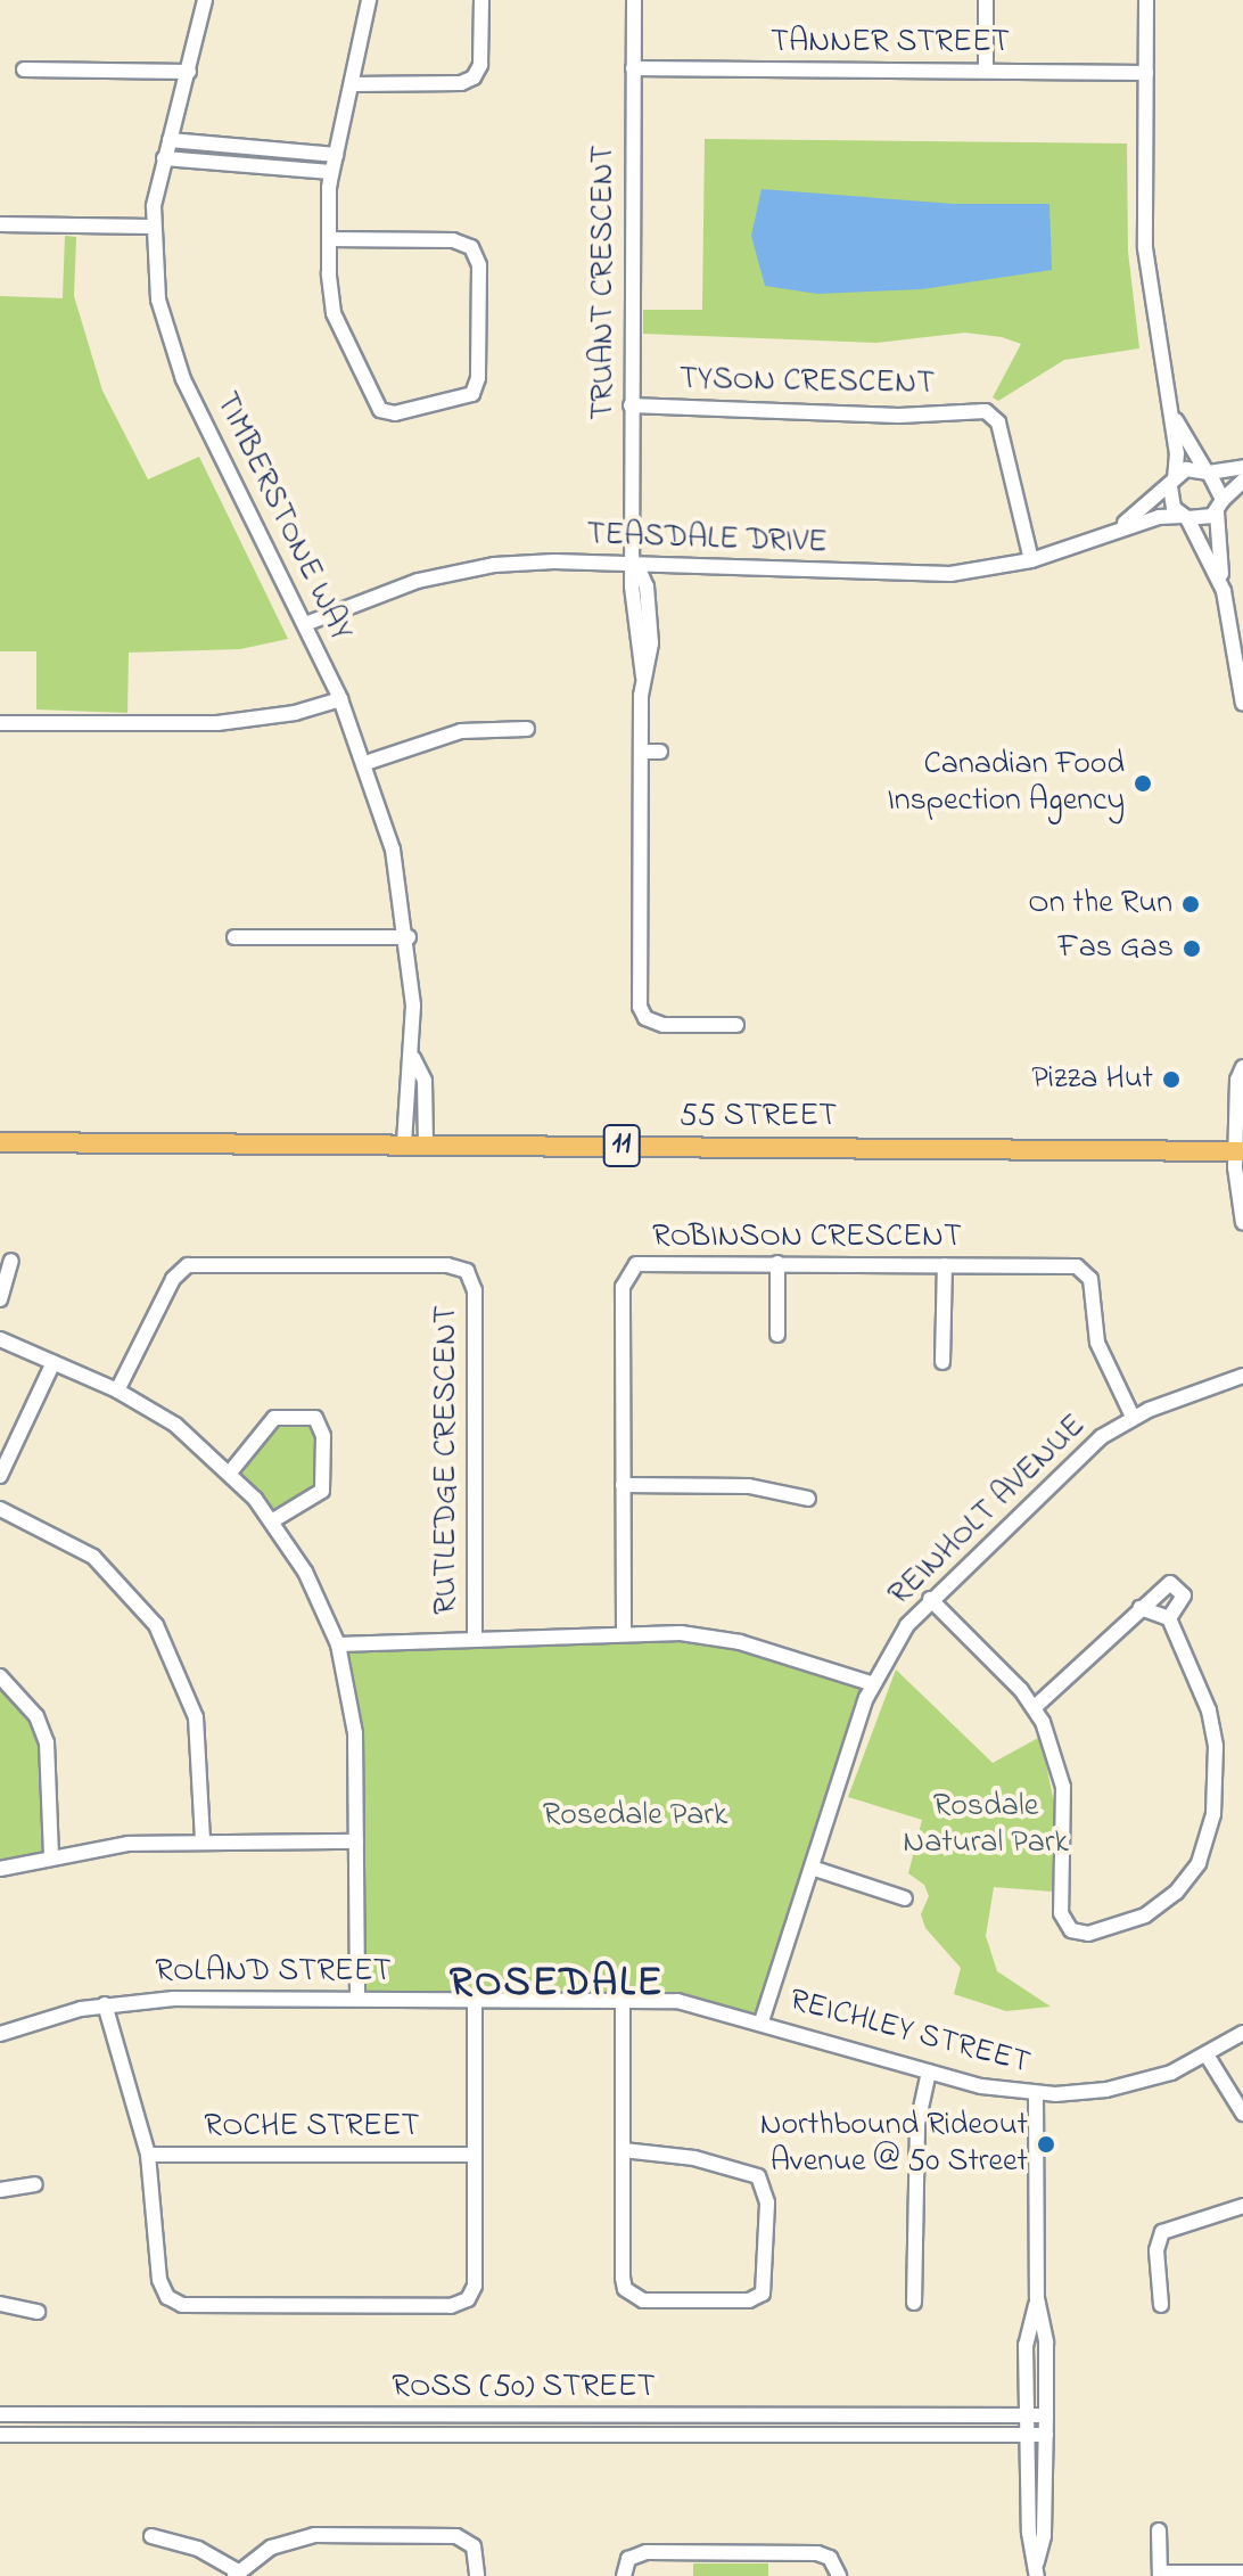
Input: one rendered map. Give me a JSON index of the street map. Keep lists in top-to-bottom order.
{
  "streets": {
    "main road": ["55 STREET", "11"],
    "street": [
      "TANNER STREET",
      "TRUANT CRESCENT",
      "TYSON CRESCENT",
      "TIMBERSTONE WAY",
      "TEASDALE DRIVE",
      "ROBINSON CRESCENT",
      "RUTLEDGE CRESCENT",
      "REINHOLT AVENUE",
      "ROLAND STREET",
      "REICHLEY STREET",
      "ROCHE STREET",
      "ROSS (50) STREET"
    ]
  },
  "crossings": [
    ["TANNER STREET", "TRUANT CRESCENT"],
    ["TRUANT CRESCENT", "TYSON CRESCENT"],
    ["TRUANT CRESCENT", "TEASDALE DRIVE"],
    ["TYSON CRESCENT", "TEASDALE DRIVE"],
    ["TIMBERSTONE WAY", "TEASDALE DRIVE"],
    ["TIMBERSTONE WAY", "55 STREET"],
    ["ROBINSON CRESCENT", "REINHOLT AVENUE"],
    ["REINHOLT AVENUE", "REICHLEY STREET"],
    ["ROLAND STREET", "REICHLEY STREET"]
  ],
  "districts": ["ROSEDALE"],
  "parks": ["Rosdale Natural Park", "Rosedale Park"],
  "places": [
    "Canadian Food Inspection Agency",
    "On the Run",
    "Fas Gas",
    "Pizza Hut",
    "Northbound Rideout Avenue @ 50 Street"
  ]
}
